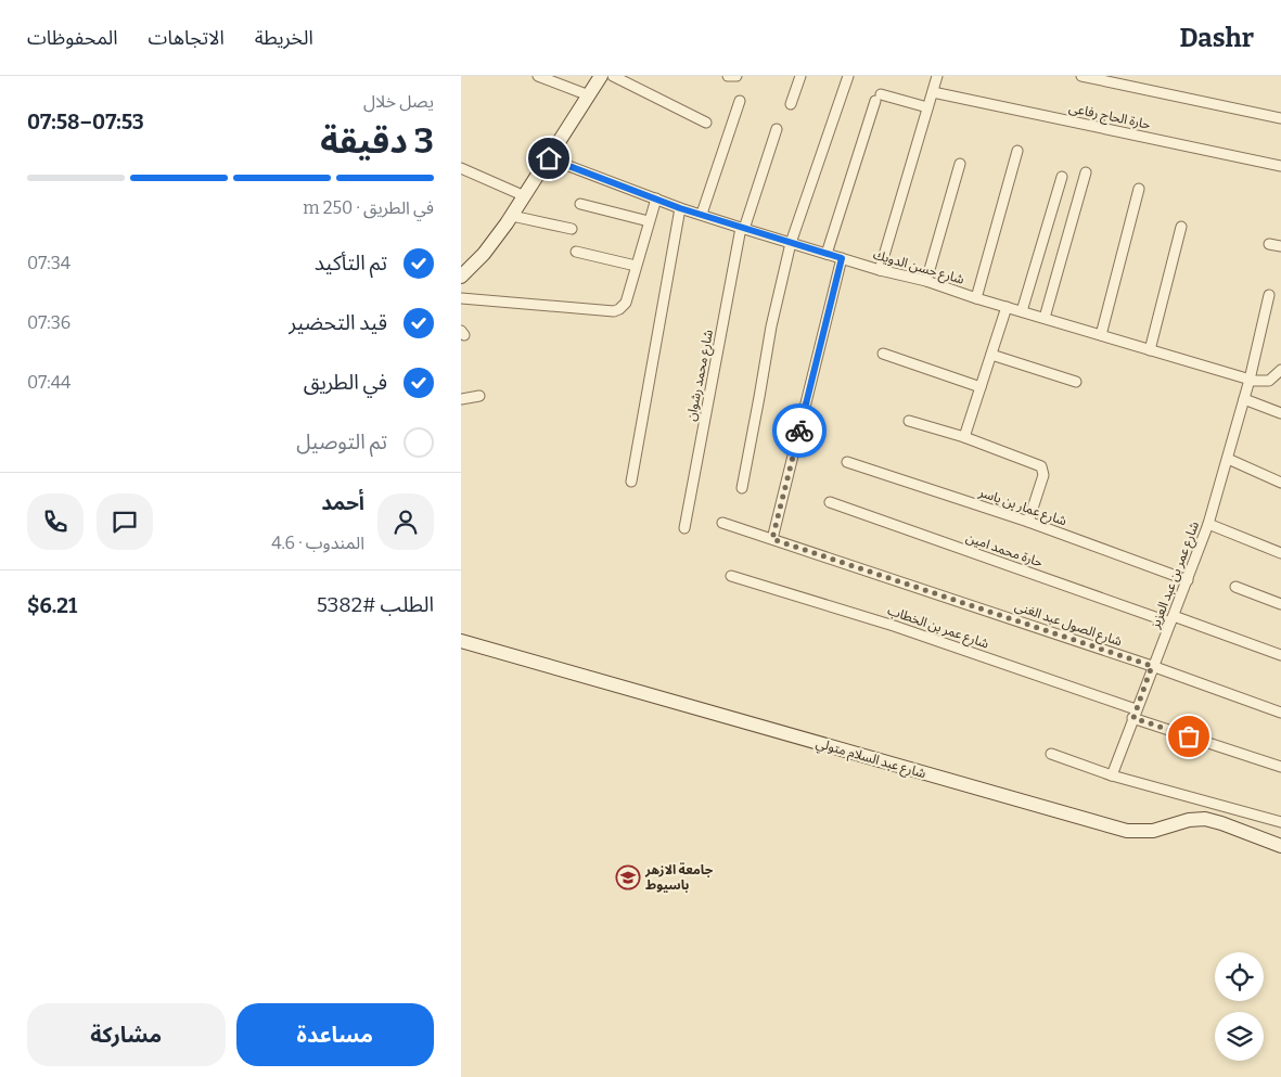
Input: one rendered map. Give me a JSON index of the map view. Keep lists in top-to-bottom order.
{
  "streets": {
    "street": [
      "حارة الحاج رفاعى",
      "شارع حسن الدويك",
      "شارع محمد رشوان",
      "شارع عمار بن ياسر",
      "حارة محمد امين",
      "شارع عمر بن عبد العزيز",
      "شارع الصول عبد الغنى",
      "شارع عمر بن الخطاب",
      "شارع عبد السلام متولي"
    ]
  },
  "crossings": [
    ["شارع حسن الدويك", "شارع محمد رشوان"],
    ["شارع حسن الدويك", "شارع عمر بن عبد العزيز"],
    ["شارع عمار بن ياسر", "شارع عمر بن عبد العزيز"],
    ["حارة محمد امين", "شارع عمر بن عبد العزيز"],
    ["شارع عمر بن عبد العزيز", "شارع الصول عبد الغنى"],
    ["شارع عمر بن عبد العزيز", "شارع عمر بن الخطاب"]
  ],
  "places": {
    "school or university": ["جامعة الازهر باسيوط"]
  },
  "page": {
    "header": "Dashr",
    "nav": ["الخريطة", "الاتجاهات", "المحفوظات"],
    "heading": ["3 دقيقة", "يصل خلال", "07:53–07:58"],
    "panel": [
      "أحمد",
      "المندوب · 4.6",
      "الطلب #5382",
      "$6.21"
    ],
    "bar": "في الطريق · 250 m",
    "list": [
      ["تم التأكيد", "07:34"],
      ["قيد التحضير", "07:36"],
      ["في الطريق", "07:44"],
      "تم التوصيل"
    ],
    "buttons": ["مساعدة", "مشاركة"]
  }
}
